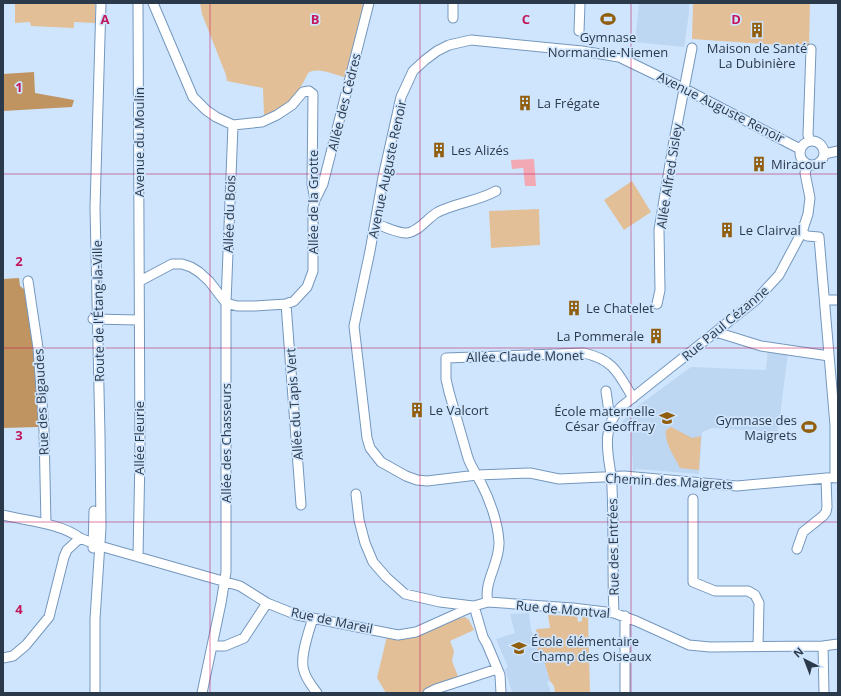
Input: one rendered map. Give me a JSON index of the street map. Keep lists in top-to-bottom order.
{
  "streets": {
    "street": [
      "Allée des Cèdres",
      "Avenue Auguste Renoir",
      "Avenue du Moulin",
      "Allée Alfred Sisley",
      "Allée de la Grotte",
      "Allée du Bois",
      "Route de l'Étang-la-Ville",
      "Rue Paul Cézanne",
      "Allée Claude Monet",
      "Rue des Bigaudes",
      "Allée du Tapis Vert",
      "Allée Fleurie",
      "Allée des Chasseurs",
      "Chemin des Maigrets",
      "Rue des Entrées",
      "Rue de Montval",
      "Rue de Mareil"
    ]
  },
  "crossings": [
    ["Allée des Cèdres", "Allée de la Grotte"],
    ["Avenue Auguste Renoir", "Allée Alfred Sisley"],
    ["Avenue Auguste Renoir", "Rue Paul Cézanne"],
    ["Avenue Auguste Renoir", "Allée Claude Monet"],
    ["Avenue Auguste Renoir", "Chemin des Maigrets"],
    ["Avenue du Moulin", "Allée Fleurie"],
    ["Allée de la Grotte", "Allée du Bois"],
    ["Allée de la Grotte", "Allée du Tapis Vert"],
    ["Allée du Bois", "Allée des Chasseurs"],
    ["Route de l'Étang-la-Ville", "Rue de Mareil"],
    ["Rue Paul Cézanne", "Allée Claude Monet"],
    ["Rue Paul Cézanne", "Rue des Entrées"],
    ["Allée Claude Monet", "Chemin des Maigrets"],
    ["Rue des Bigaudes", "Rue de Mareil"],
    ["Allée Fleurie", "Rue de Mareil"],
    ["Allée des Chasseurs", "Rue de Mareil"],
    ["Chemin des Maigrets", "Rue des Entrées"],
    ["Rue des Entrées", "Rue de Montval"],
    ["Rue de Montval", "Rue de Mareil"]
  ],
  "places": {
    "sports": ["Gymnase Normandie-Niemen", "Gymnase des Maigrets"],
    "building": [
      "Maison de Santé La Dubinière",
      "La Frégate",
      "Les Alizés",
      "Miracour",
      "Le Clairval",
      "Le Chatelet",
      "La Pommerale",
      "Le Valcort"
    ],
    "school or university": ["École maternelle César Geoffray", "École élémentaire Champ des Oiseaux"]
  },
  "north": "top left",
  "grid": {
    "columns": [
      "A",
      "B",
      "C",
      "D"
    ],
    "rows": [
      "1",
      "2",
      "3",
      "4"
    ]
  }
}
